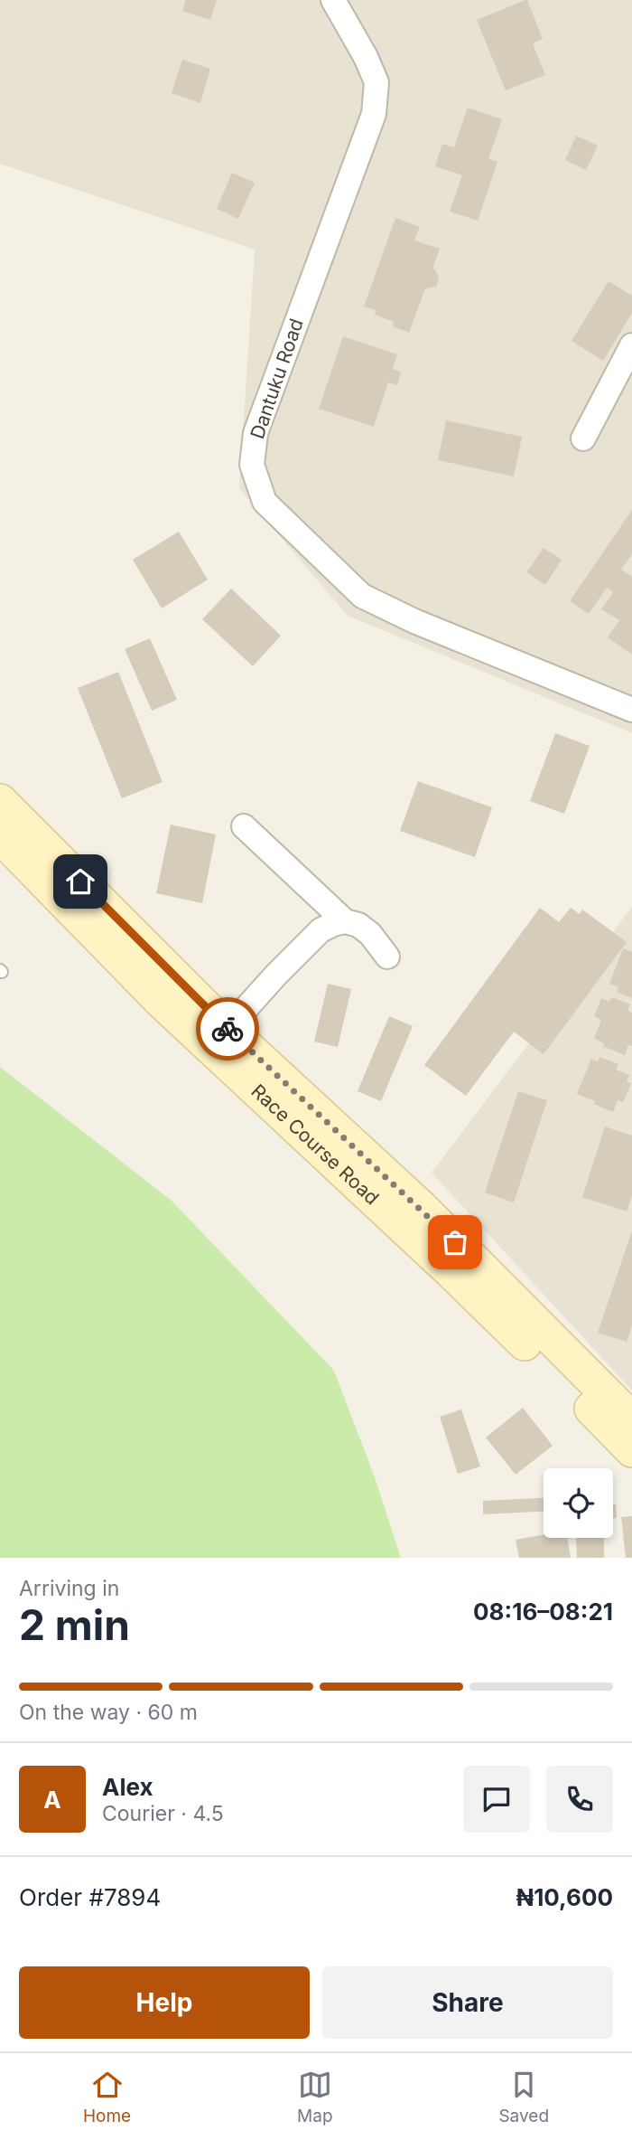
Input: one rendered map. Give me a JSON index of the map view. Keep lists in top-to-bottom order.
{
  "streets": {
    "street": ["Dantuku Road", "Race Course Road"]
  },
  "page": {
    "heading": ["2 min", "Arriving in", "08:16–08:21"],
    "panel": [
      "Alex",
      "Courier · 4.5",
      "Order #7894",
      "₦10,600"
    ],
    "bar": "On the way · 60 m",
    "round": "A",
    "buttons": ["Help", "Share"],
    "tabs": ["Home", "Map", "Saved"]
  }
}
